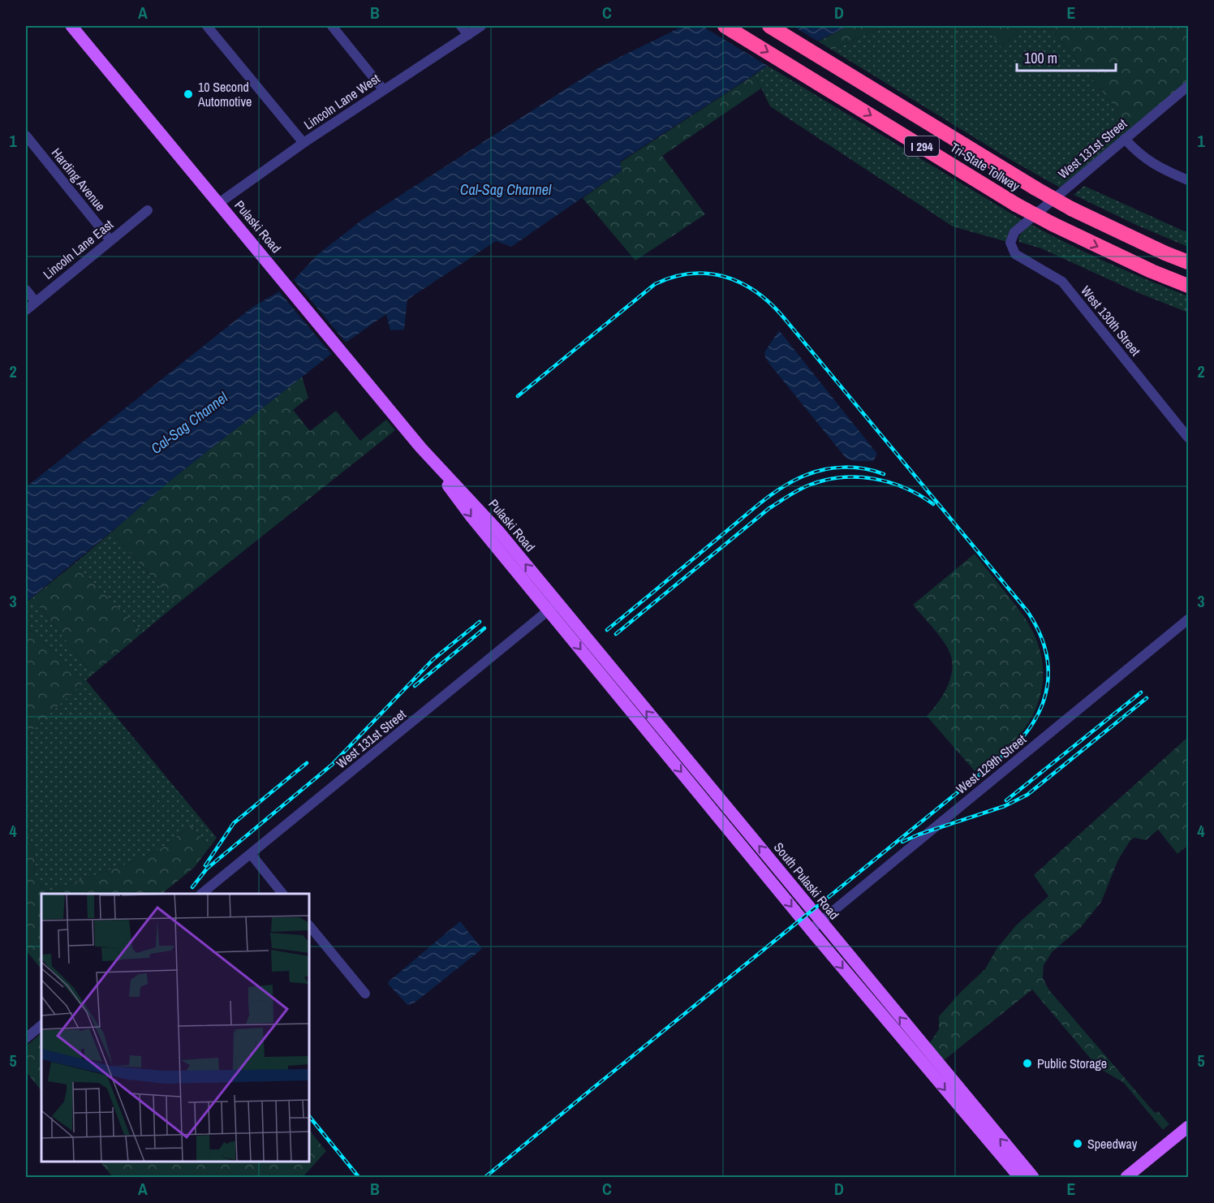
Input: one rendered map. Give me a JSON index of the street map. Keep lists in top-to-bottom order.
{
  "streets": {
    "highway": ["I 294", "Tri-State Tollway"],
    "main road": ["Pulaski Road", "South Pulaski Road"],
    "street": [
      "Lincoln Lane West",
      "West 131st Street",
      "Harding Avenue",
      "Lincoln Lane East",
      "West 130th Street",
      "West 129th Street"
    ]
  },
  "crossings": [
    ["Lincoln Lane West", "Pulaski Road"],
    ["West 131st Street", "Pulaski Road"],
    ["West 131st Street", "West 130th Street"],
    ["West 131st Street", "South Pulaski Road"],
    ["Harding Avenue", "Lincoln Lane East"],
    ["Pulaski Road", "South Pulaski Road"],
    ["West 129th Street", "South Pulaski Road"]
  ],
  "water": ["Cal-Sag Channel"],
  "places": ["10 Second Automotive", "Public Storage", "Speedway"],
  "scale_bar": "100 m",
  "grid": {
    "columns": [
      "A",
      "B",
      "C",
      "D",
      "E"
    ],
    "rows": [
      "1",
      "2",
      "3",
      "4",
      "5"
    ]
  }
}
